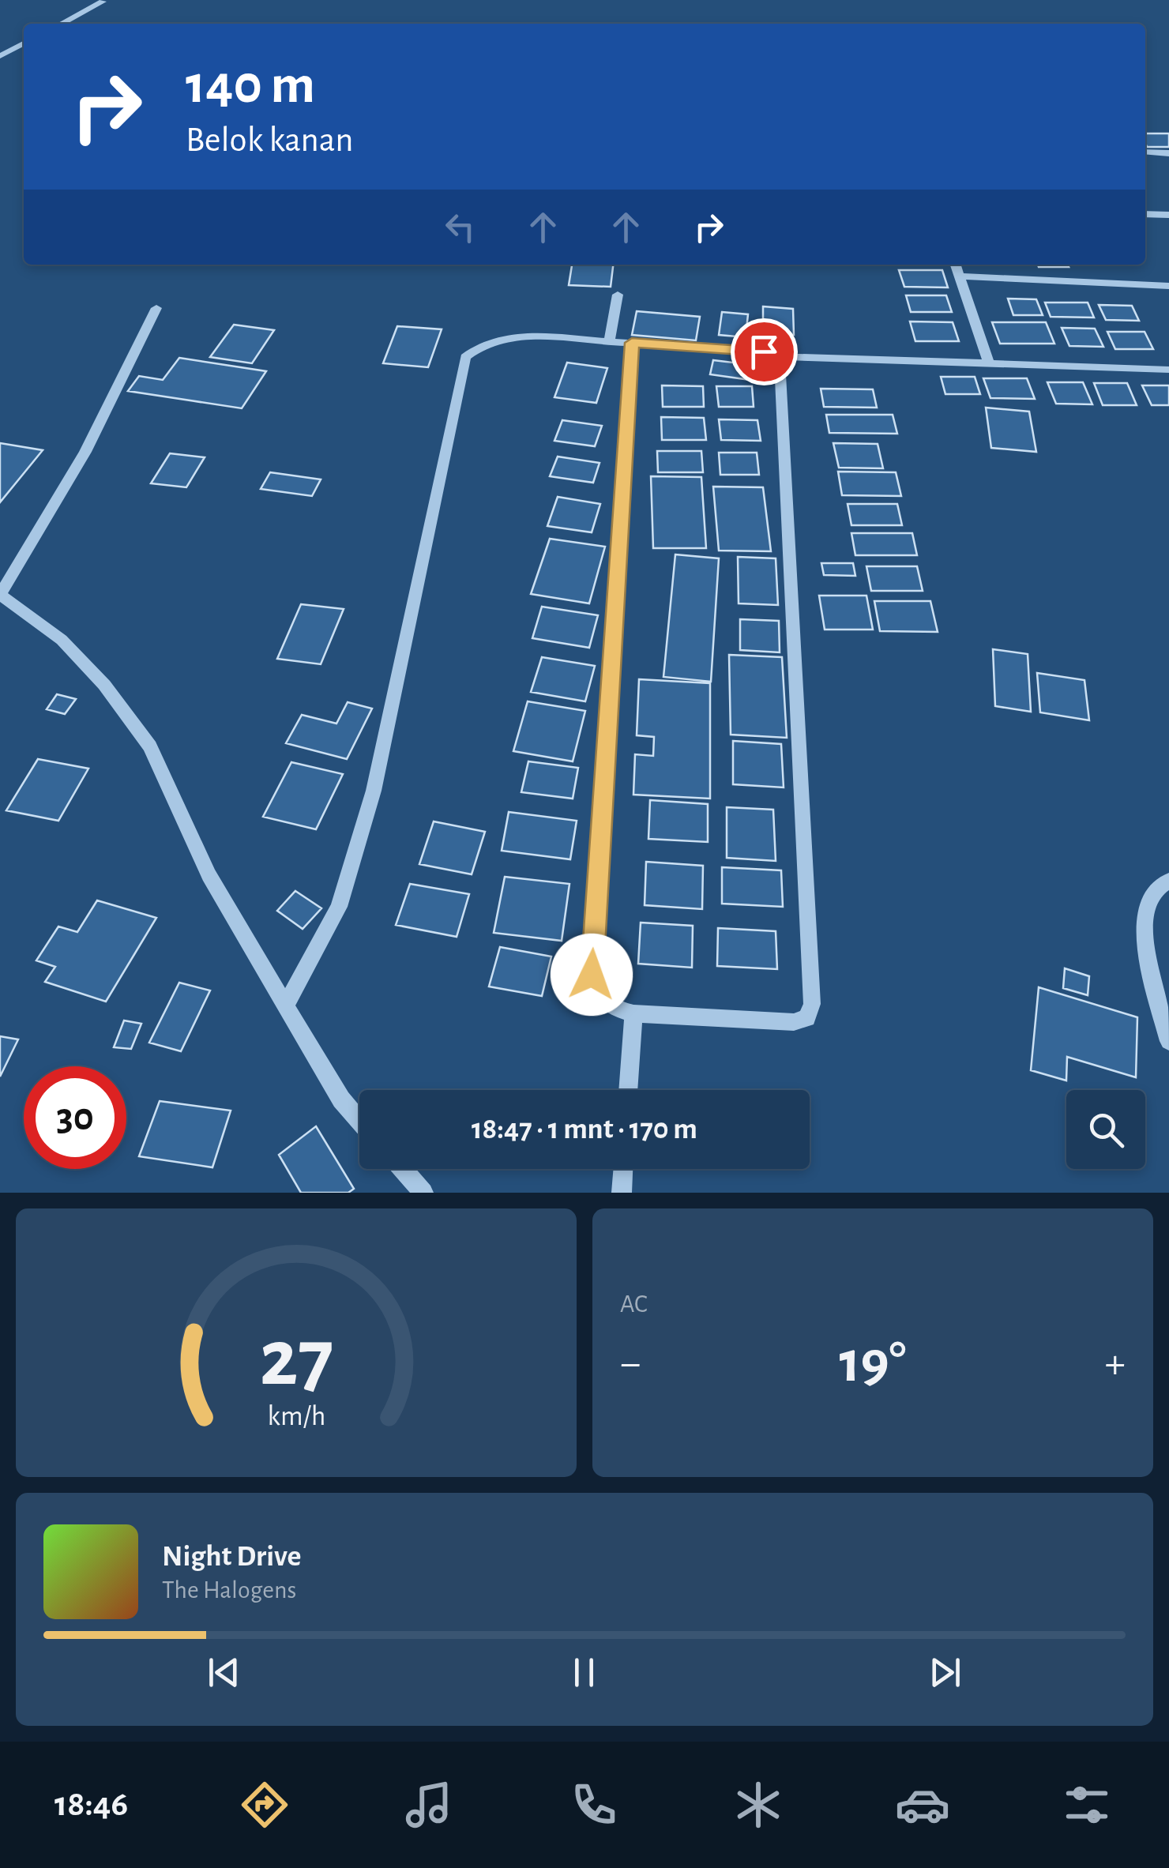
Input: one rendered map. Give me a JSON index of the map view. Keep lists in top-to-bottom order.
{
  "page": {
    "turn": ["140 m", "Belok kanan"],
    "limit": "30",
    "trip": "18:47 · 1 mnt · 170 m",
    "tile": "AC",
    "heat": ["−", "19°", "+"],
    "song": ["Night Drive", "The Halogens"],
    "tabs": "18:46",
    "gauge": ["27", "km/h"]
  }
}
